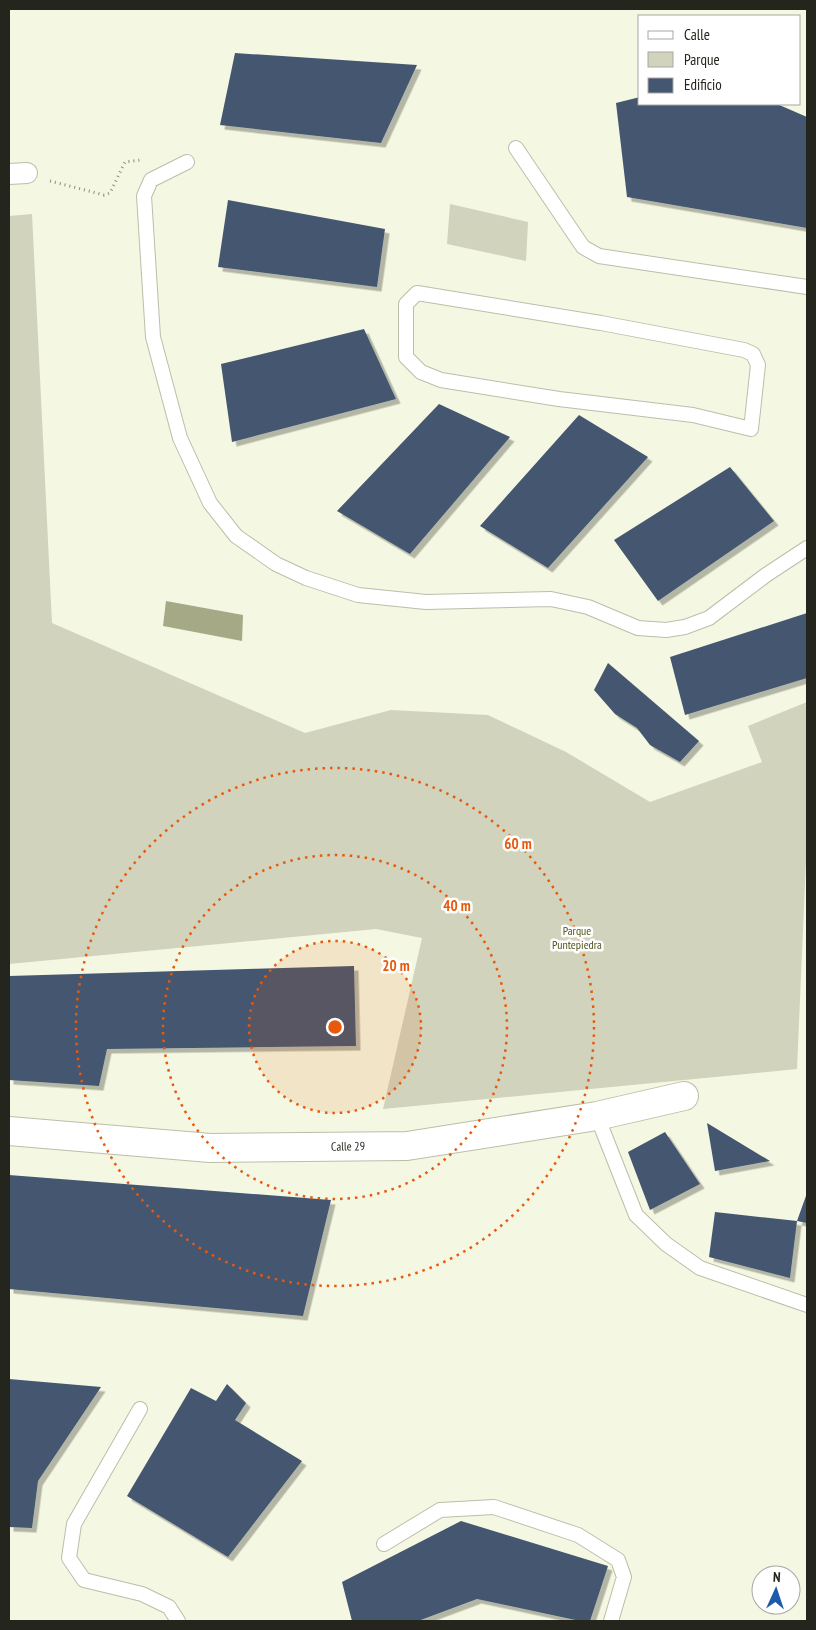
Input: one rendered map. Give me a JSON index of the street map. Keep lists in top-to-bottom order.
{
  "streets": {
    "street": ["Calle 29"]
  },
  "parks": ["Parque Puntepiedra"],
  "legend": ["Calle", "Parque", "Edificio"],
  "north": "top",
  "rings": ["60 m", "40 m", "20 m"]
}
